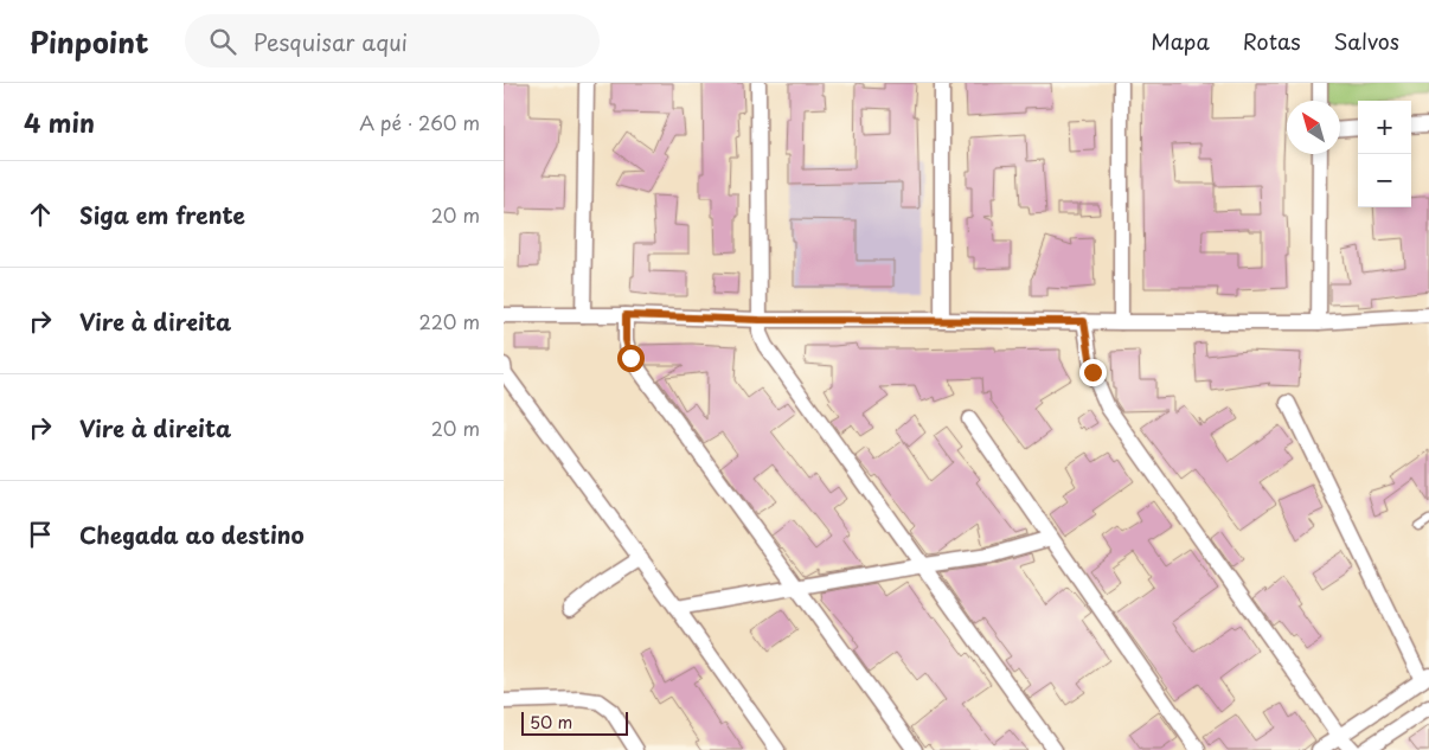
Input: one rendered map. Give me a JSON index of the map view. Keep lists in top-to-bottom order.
{
  "scale_bar": "50 m",
  "north": "top left",
  "page": {
    "header": "Pinpoint",
    "search": "Pesquisar aqui",
    "nav": ["Mapa", "Rotas", "Salvos"],
    "heading": ["4 min", "A pé · 260 m"],
    "map_buttons": ["+", "−"],
    "list": [
      ["Siga em frente", "20 m"],
      ["Vire à direita", "220 m"],
      ["Vire à direita", "20 m"],
      "Chegada ao destino"
    ],
    "scale": "50 m"
  }
}
